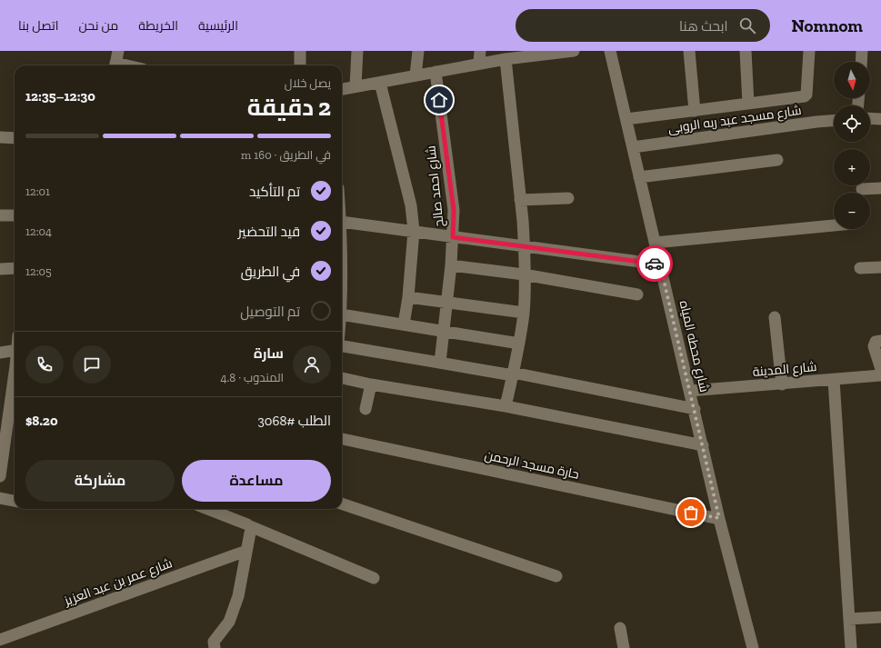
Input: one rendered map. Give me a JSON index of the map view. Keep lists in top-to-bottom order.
{
  "streets": {
    "street": [
      "شارع مسجد عبد ربه الروبى",
      "شارع احمد صالح",
      "شارع محطه المياه",
      "شارع المدينة",
      "حارة مسجد الرحمن",
      "شارع عمر بن عبد العزيز"
    ]
  },
  "crossings": [
    ["شارع مسجد عبد ربه الروبى", "شارع محطه المياه"],
    ["شارع محطه المياه", "شارع المدينة"],
    ["شارع محطه المياه", "حارة مسجد الرحمن"]
  ],
  "north": "bottom",
  "page": {
    "header": "Nomnom",
    "search": "ابحث هنا",
    "nav": [
      "الرئيسية",
      "الخريطة",
      "من نحن",
      "اتصل بنا"
    ],
    "map_buttons": ["+", "−"],
    "heading": ["2 دقيقة", "يصل خلال", "12:30–12:35"],
    "panel": [
      "سارة",
      "المندوب · 4.8",
      "الطلب #3068",
      "$8.20"
    ],
    "bar": "في الطريق · 160 m",
    "list": [
      ["تم التأكيد", "12:01"],
      ["قيد التحضير", "12:04"],
      ["في الطريق", "12:05"],
      "تم التوصيل"
    ],
    "buttons": ["مساعدة", "مشاركة"]
  }
}
